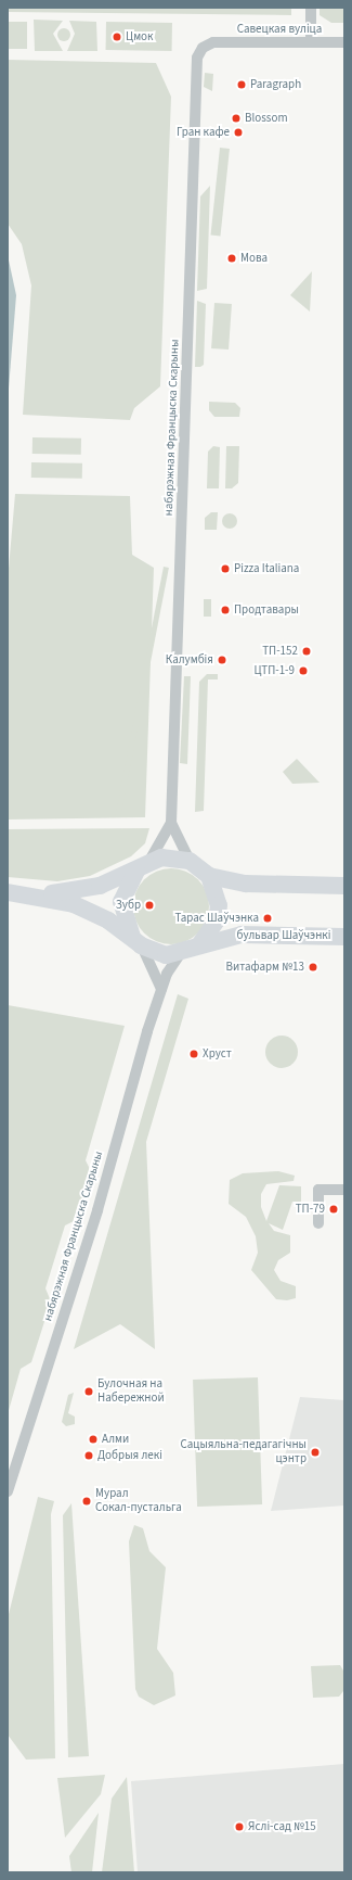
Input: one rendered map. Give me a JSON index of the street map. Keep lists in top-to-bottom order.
{
  "streets": {
    "main road": ["бульвар Шаўчэнкі"],
    "street": ["Савецкая вуліца", "набярэжная Францыска Скарыны"]
  },
  "crossings": [
    ["Савецкая вуліца", "набярэжная Францыска Скарыны"],
    ["набярэжная Францыска Скарыны", "бульвар Шаўчэнкі"]
  ],
  "places": [
    "Цмок",
    "Paragraph",
    "Blossom",
    "Гран кафе",
    "Мова",
    "Pizza Italiana",
    "Продтавары",
    "ТП-152",
    "Калумбія",
    "ЦТП-1-9",
    "Зубр",
    "Тарас Шаўчэнка",
    "Витафарм №13",
    "Хруст",
    "ТП-79",
    "Булочная на Набережной",
    "Алми",
    "Сацыяльна-педагагічны цэнтр",
    "Добрыя лекі",
    "Мурал Сокал-пустальга",
    "Яслі-сад №15"
  ]
}
